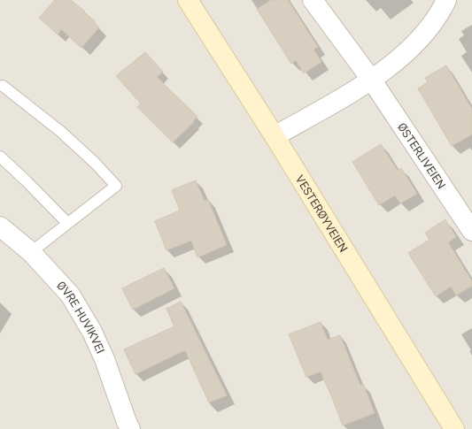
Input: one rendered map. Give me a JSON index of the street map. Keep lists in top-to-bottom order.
{
  "streets": {
    "main road": ["VESTERØYVEIEN"],
    "street": ["ØSTERLIVEIEN", "ØVRE HUVIKVEI"]
  }
}
